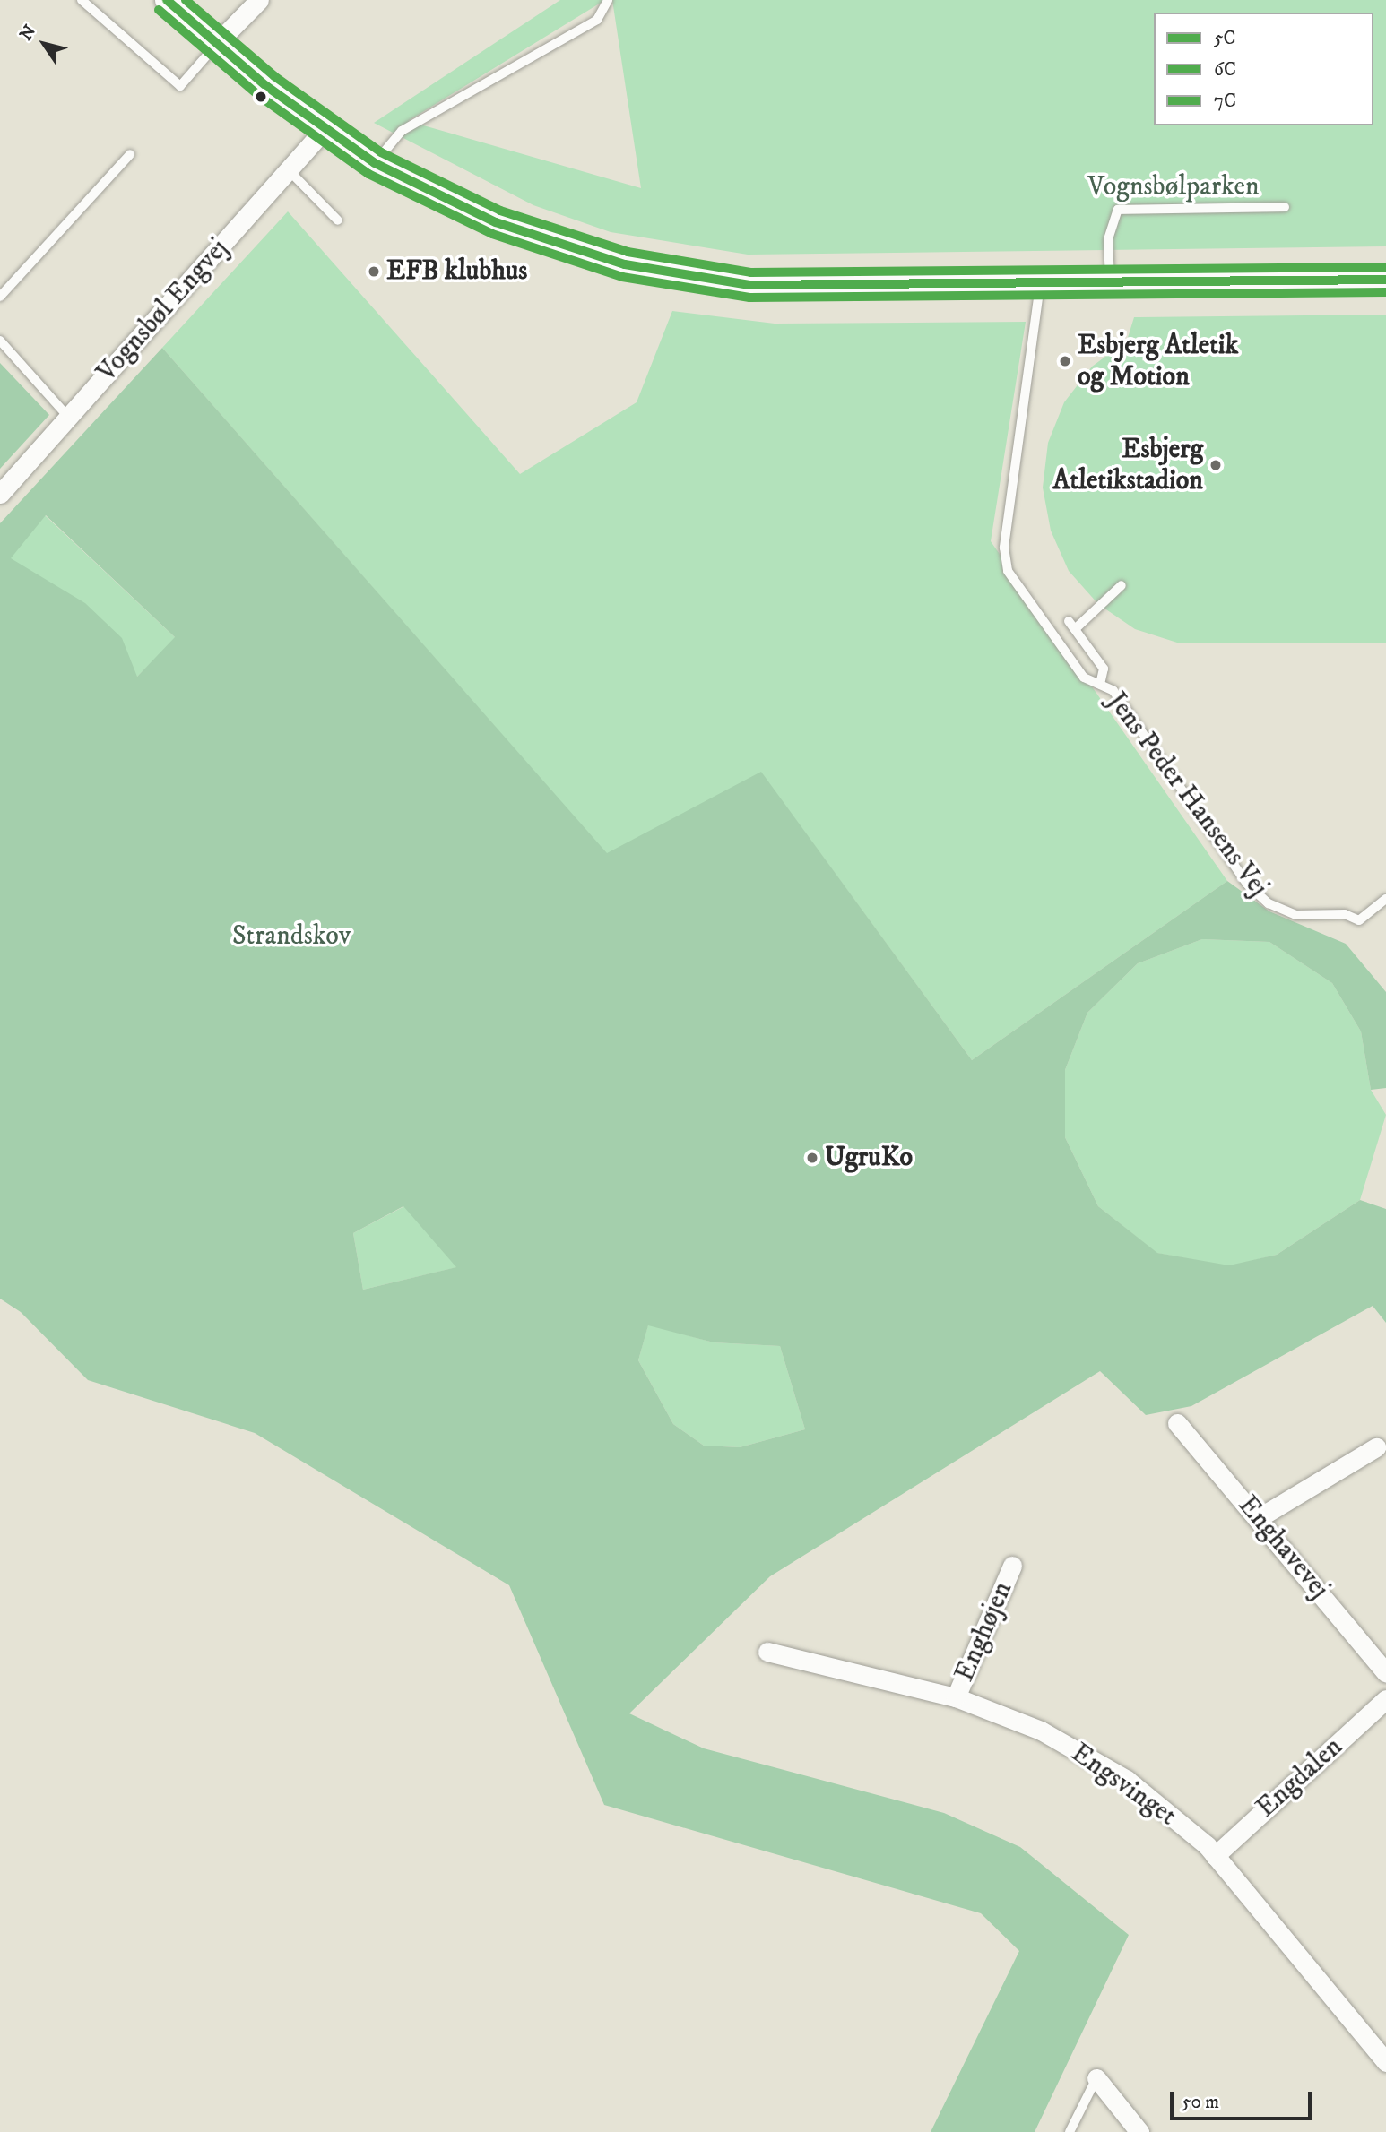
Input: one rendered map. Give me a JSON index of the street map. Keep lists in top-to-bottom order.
{
  "streets": {
    "street": [
      "Vognsbøl Engvej",
      "Enghavevej",
      "Enghøjen",
      "Engdalen",
      "Engsvinget"
    ],
    "lane": ["Jens Peder Hansens Vej"]
  },
  "crossings": [
    ["Enghøjen", "Engsvinget"],
    ["Engdalen", "Engsvinget"]
  ],
  "parks": ["Vognsbølparken", "Strandskov"],
  "places": [
    "EFB klubhus",
    "Esbjerg Atletik og Motion",
    "Esbjerg Atletikstadion",
    "UgruKo"
  ],
  "lines": ["transit line 5C", "transit line 7C", "transit line 6C"],
  "legend": ["5C", "6C", "7C"],
  "scale_bar": "50 m",
  "north": "top left"
}
